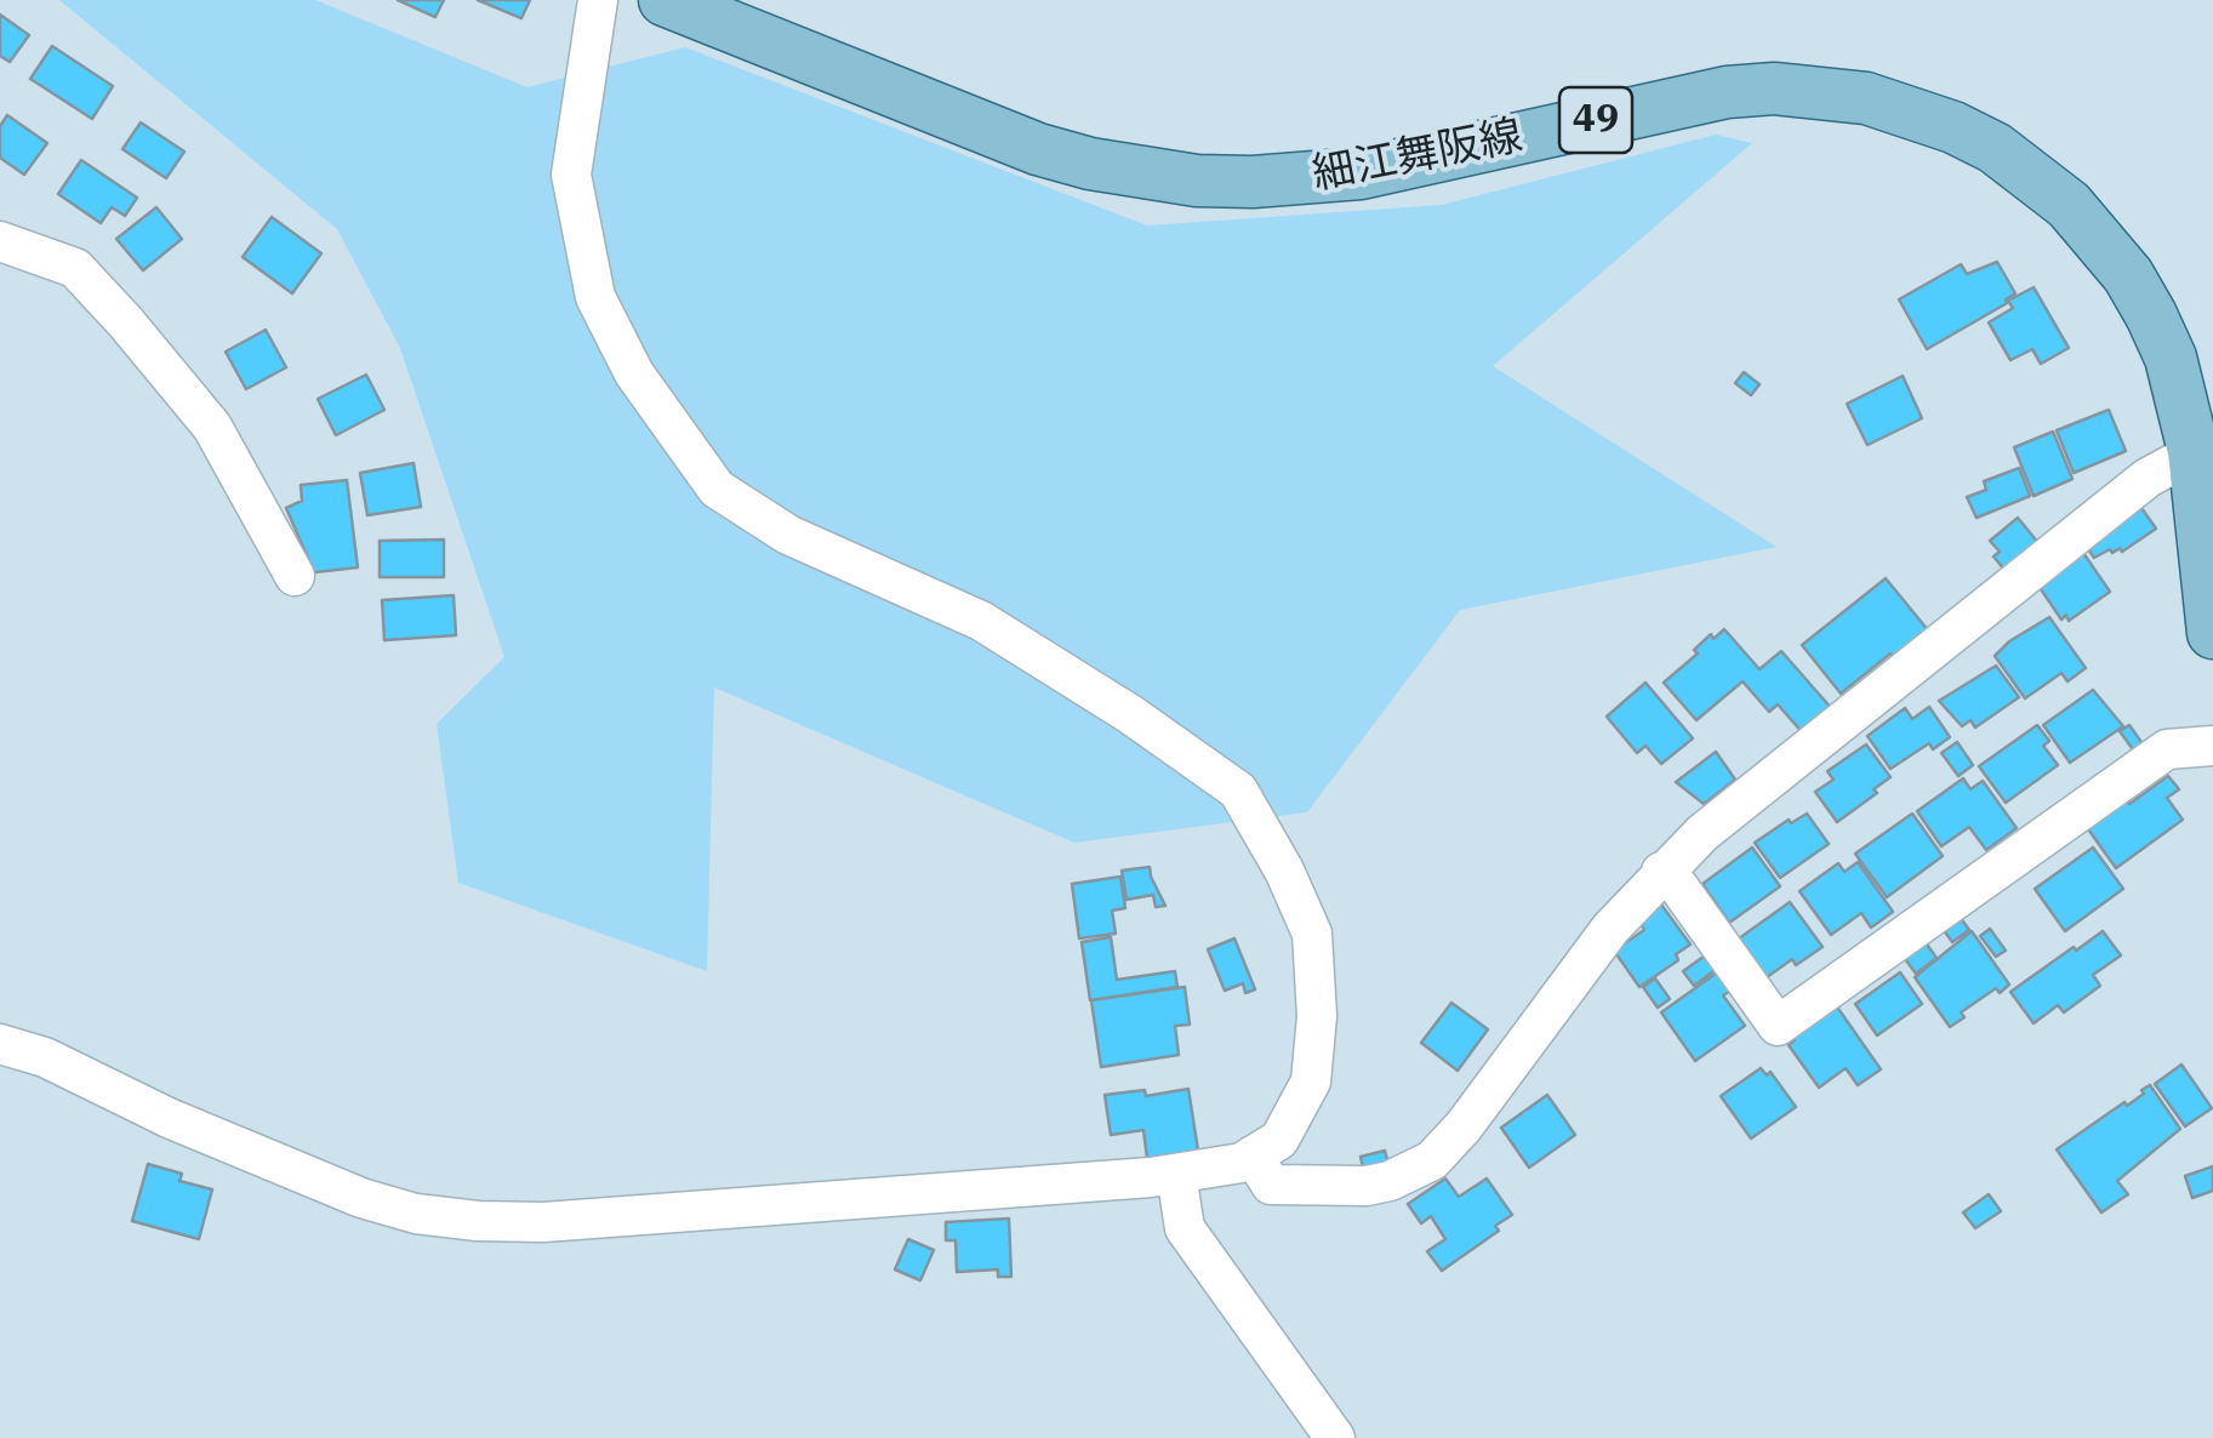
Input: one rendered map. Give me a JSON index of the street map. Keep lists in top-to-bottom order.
{
  "streets": {
    "main road": ["49", "細江舞阪線"]
  }
}
